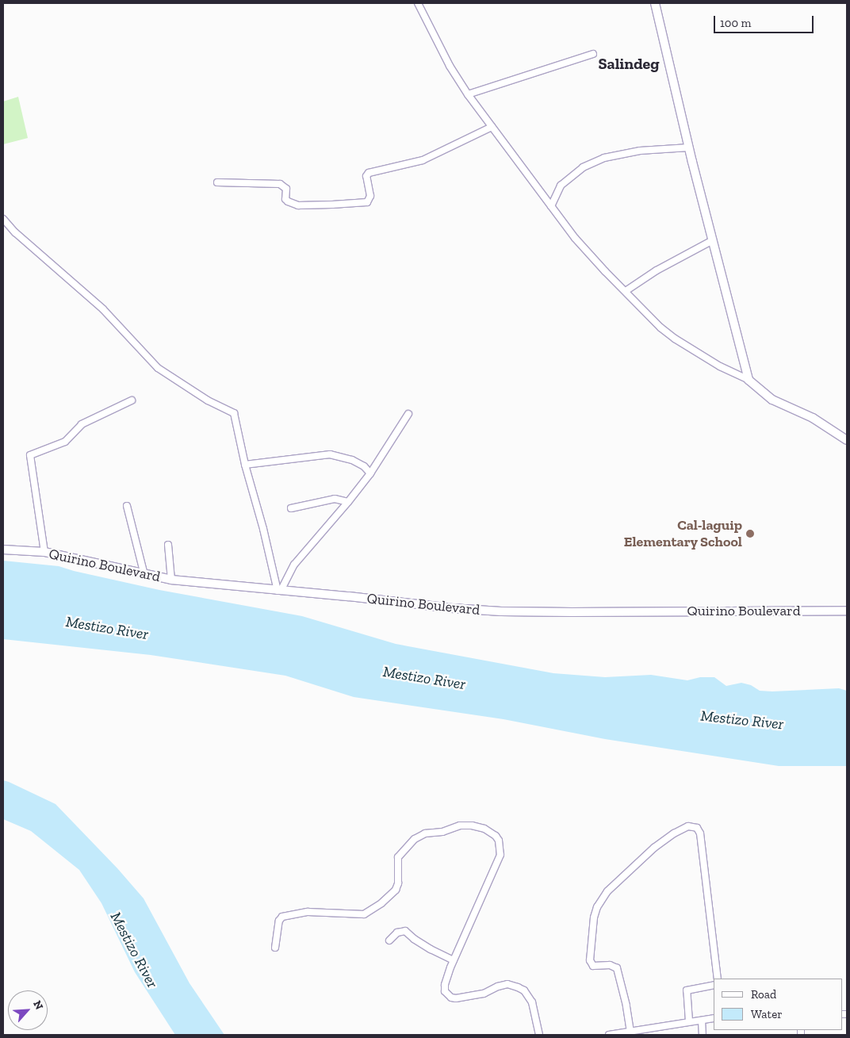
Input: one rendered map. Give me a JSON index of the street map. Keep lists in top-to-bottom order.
{
  "streets": {
    "street": ["Quirino Boulevard"]
  },
  "districts": ["Salindeg"],
  "water": ["Mestizo River"],
  "places": ["Cal-laguip Elementary School"],
  "legend": ["Road", "Water"],
  "scale_bar": "100 m",
  "north": "top right"
}
